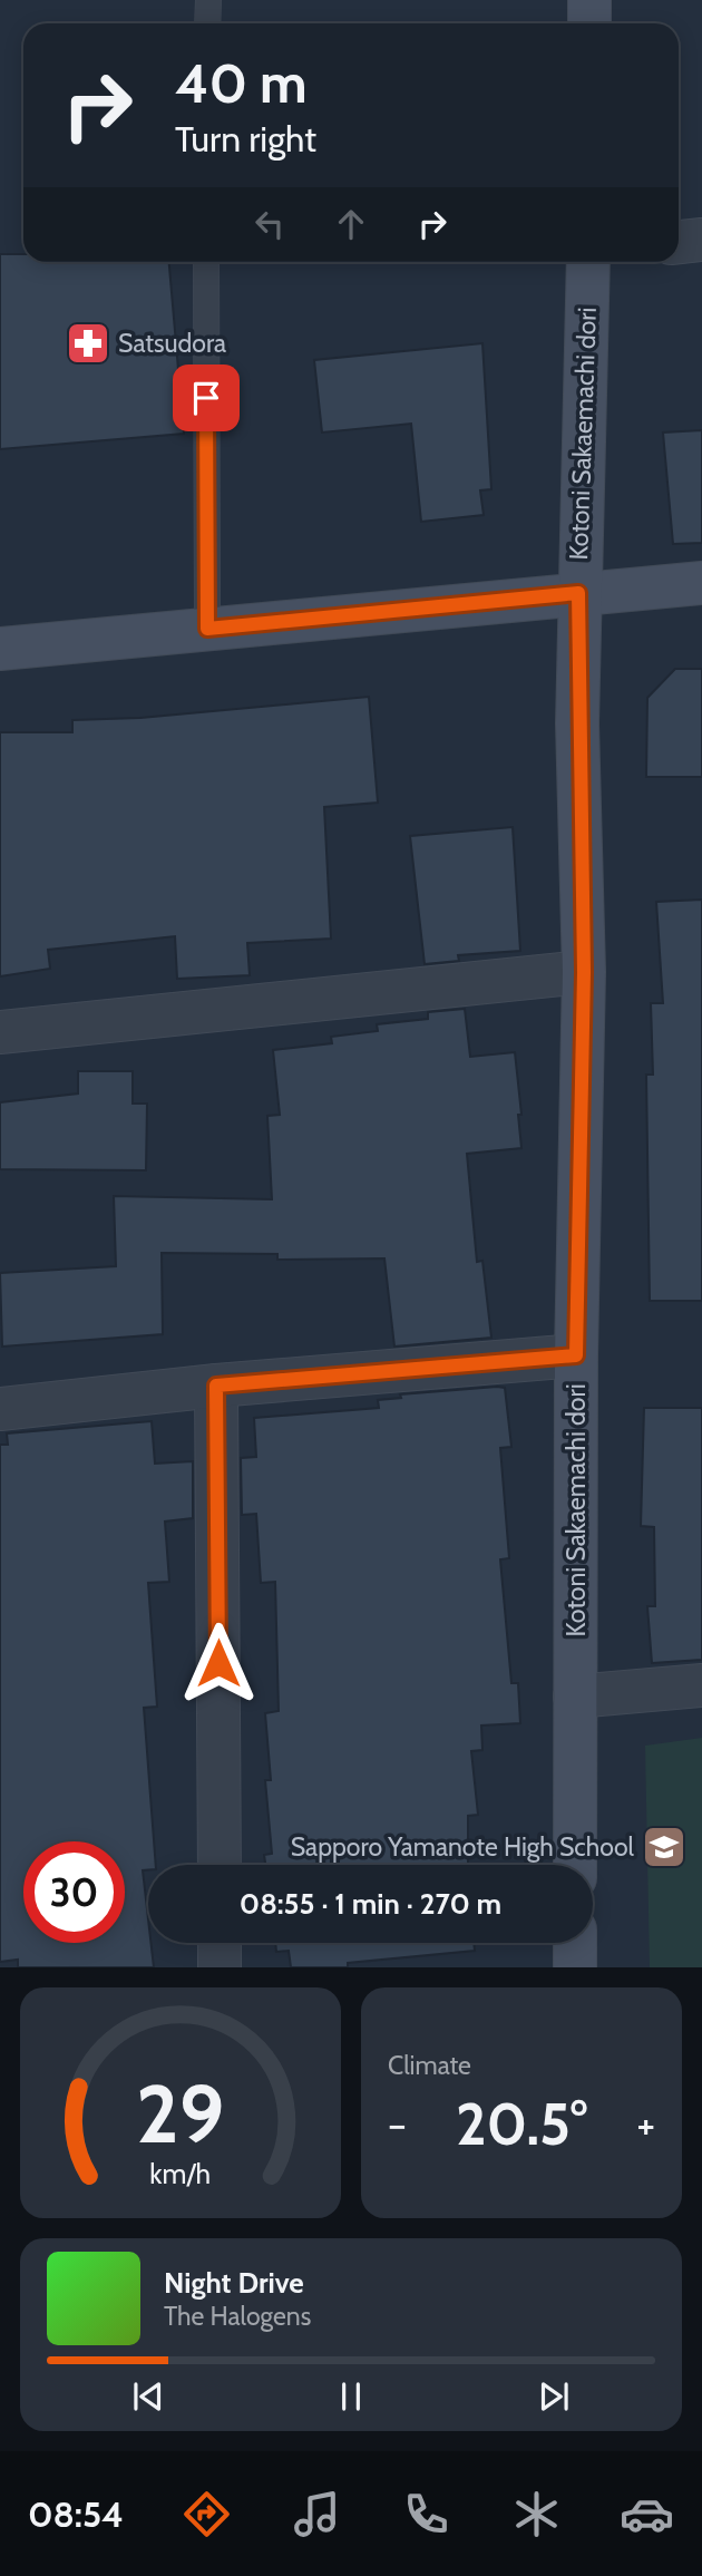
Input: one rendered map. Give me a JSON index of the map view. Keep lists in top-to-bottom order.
{
  "streets": {
    "street": ["Kotoni Sakaemachi dori"]
  },
  "places": {
    "pharmacy": ["Satsudora"],
    "school or university": ["Sapporo Yamanote High School"]
  },
  "page": {
    "turn": ["40 m", "Turn right"],
    "limit": "30",
    "trip": "08:55 · 1 min · 270 m",
    "tile": "Climate",
    "heat": ["−", "20.5°", "+"],
    "song": ["Night Drive", "The Halogens"],
    "tabs": "08:54",
    "gauge": ["29", "km/h"]
  }
}
